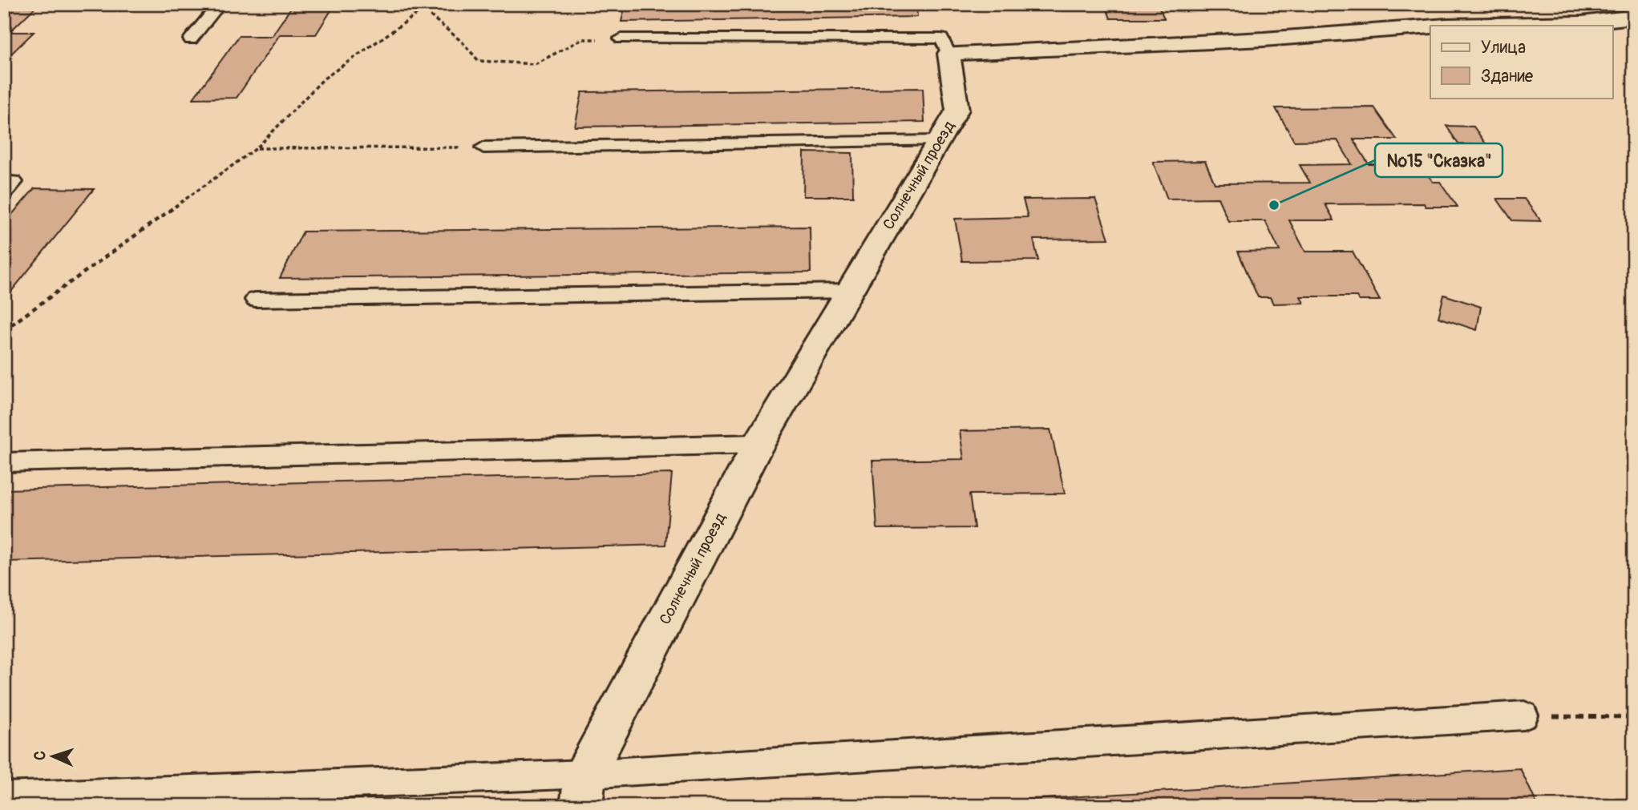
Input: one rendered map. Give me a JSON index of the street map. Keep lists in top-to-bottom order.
{
  "streets": {
    "street": ["Солнечный проезд"]
  },
  "places": ["№15 \"Сказка\""],
  "legend": ["Улица", "Здание"],
  "north": "left"
}
